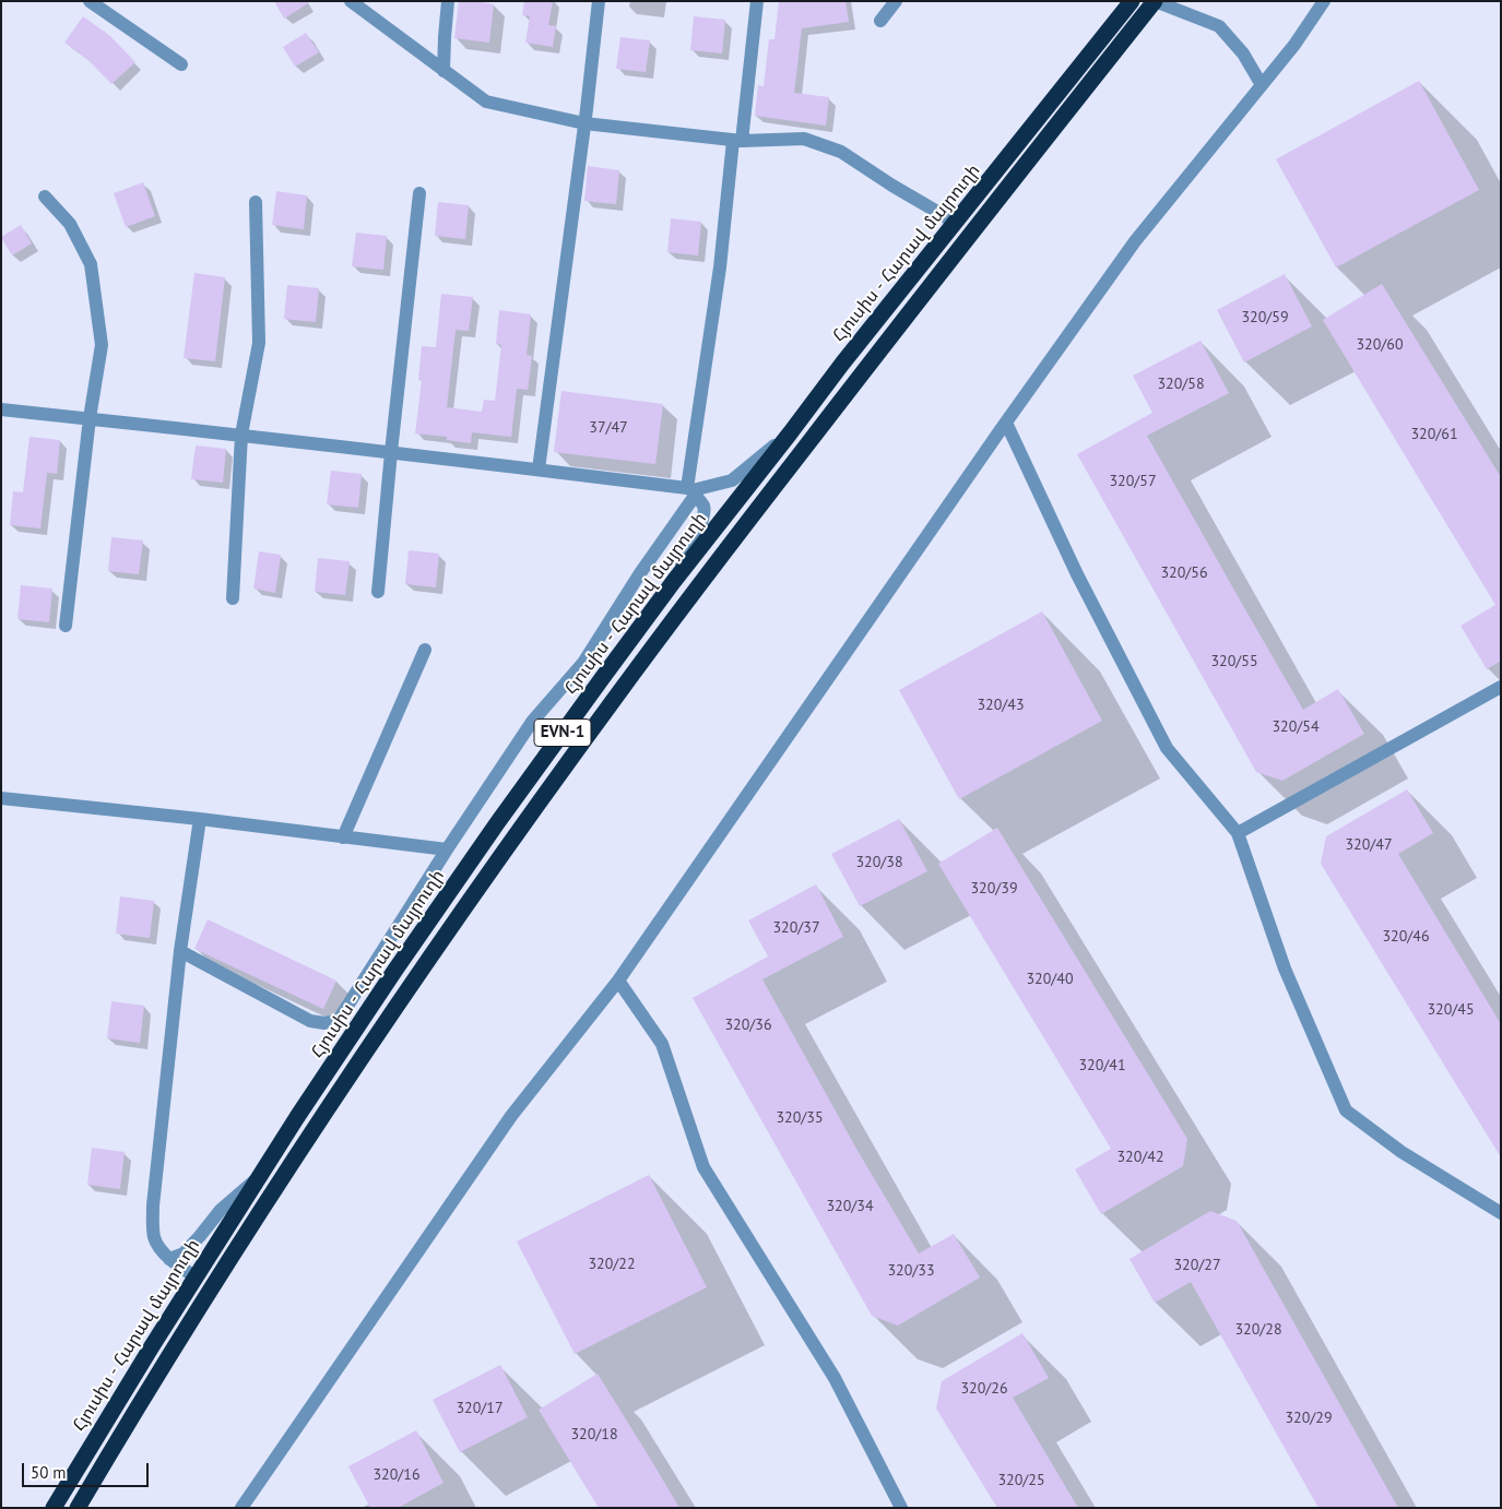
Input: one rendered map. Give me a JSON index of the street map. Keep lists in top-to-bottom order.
{
  "streets": {
    "highway": ["Հյուսիս - Հարավ մայրուղի", "EVN-1"]
  },
  "house_numbers": [
    "320/59",
    "320/60",
    "320/58",
    "37/47",
    "320/61",
    "320/57",
    "320/56",
    "320/55",
    "320/43",
    "320/54",
    "320/47",
    "320/38",
    "320/39",
    "320/37",
    "320/46",
    "320/40",
    "320/45",
    "320/36",
    "320/41",
    "320/35",
    "320/42",
    "320/34",
    "320/22",
    "320/27",
    "320/33",
    "320/28",
    "320/26",
    "320/17",
    "320/29",
    "320/18",
    "320/16",
    "320/25"
  ],
  "scale_bar": "50 m"
}
